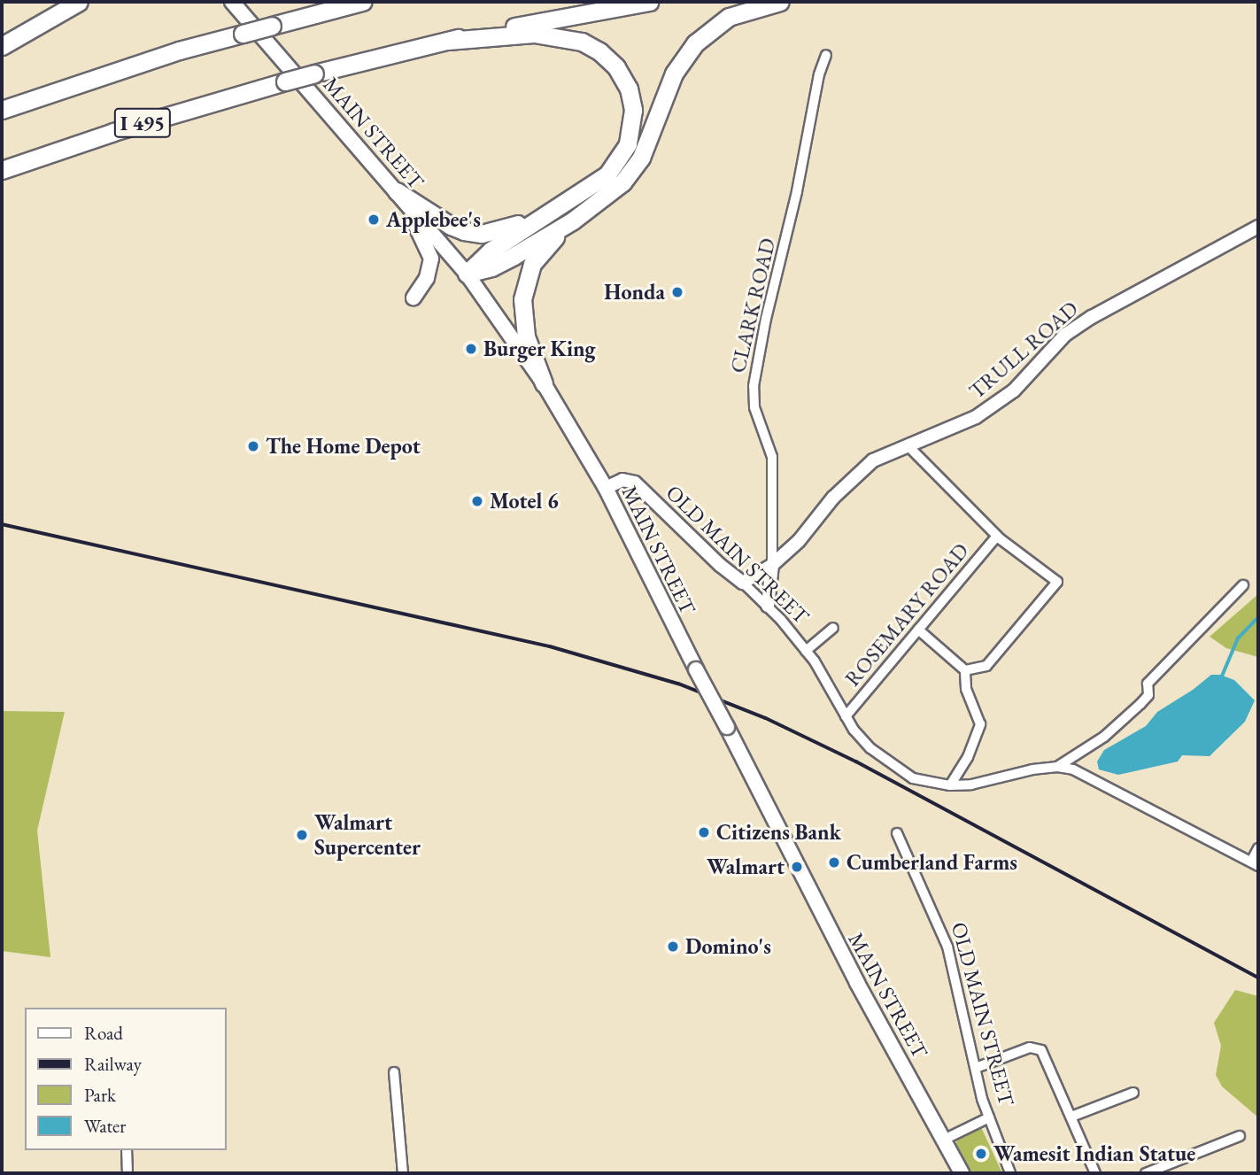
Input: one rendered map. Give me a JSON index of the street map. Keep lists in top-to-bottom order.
{
  "streets": {
    "highway": ["I 495"],
    "main road": ["MAIN STREET"],
    "street": [
      "CLARK ROAD",
      "TRULL ROAD",
      "OLD MAIN STREET",
      "ROSEMARY ROAD"
    ]
  },
  "crossings": [
    ["MAIN STREET", "OLD MAIN STREET"],
    ["CLARK ROAD", "TRULL ROAD"],
    ["TRULL ROAD", "OLD MAIN STREET"],
    ["OLD MAIN STREET", "ROSEMARY ROAD"]
  ],
  "places": [
    "Applebee's",
    "Honda",
    "Burger King",
    "The Home Depot",
    "Motel 6",
    "Citizens Bank",
    "Walmart Supercenter",
    "Cumberland Farms",
    "Walmart",
    "Domino's",
    "Wamesit Indian Statue"
  ],
  "legend": [
    "Road",
    "Railway",
    "Park",
    "Water"
  ]
}
